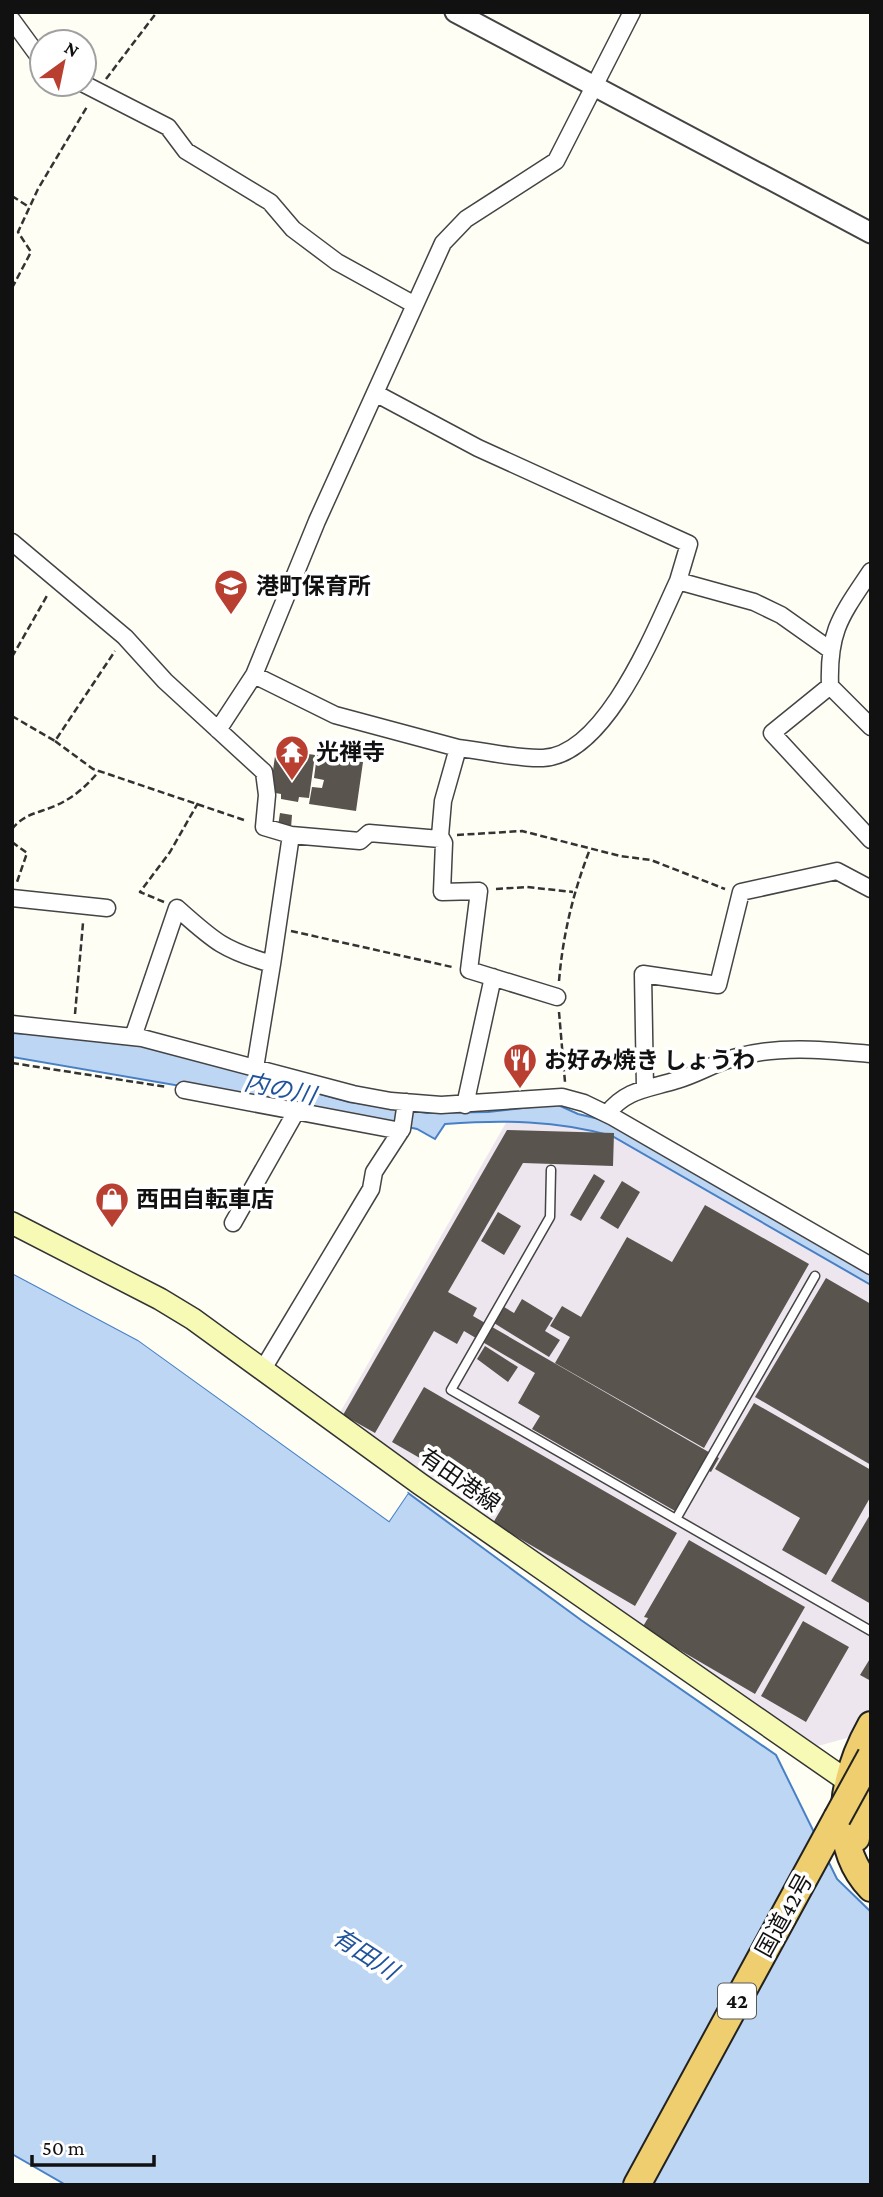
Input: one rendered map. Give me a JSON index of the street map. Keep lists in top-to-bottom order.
{
  "streets": {
    "highway": ["国道42号", "42"],
    "main road": ["有田港線"]
  },
  "water": ["内の川", "有田川"],
  "places": {
    "school or university": ["港町保育所"],
    "temple": ["光禅寺"],
    "restaurant": ["お好み焼き しょうわ"],
    "shop": ["西田自転車店"]
  },
  "scale_bar": "50 m",
  "north": "top right"
}
